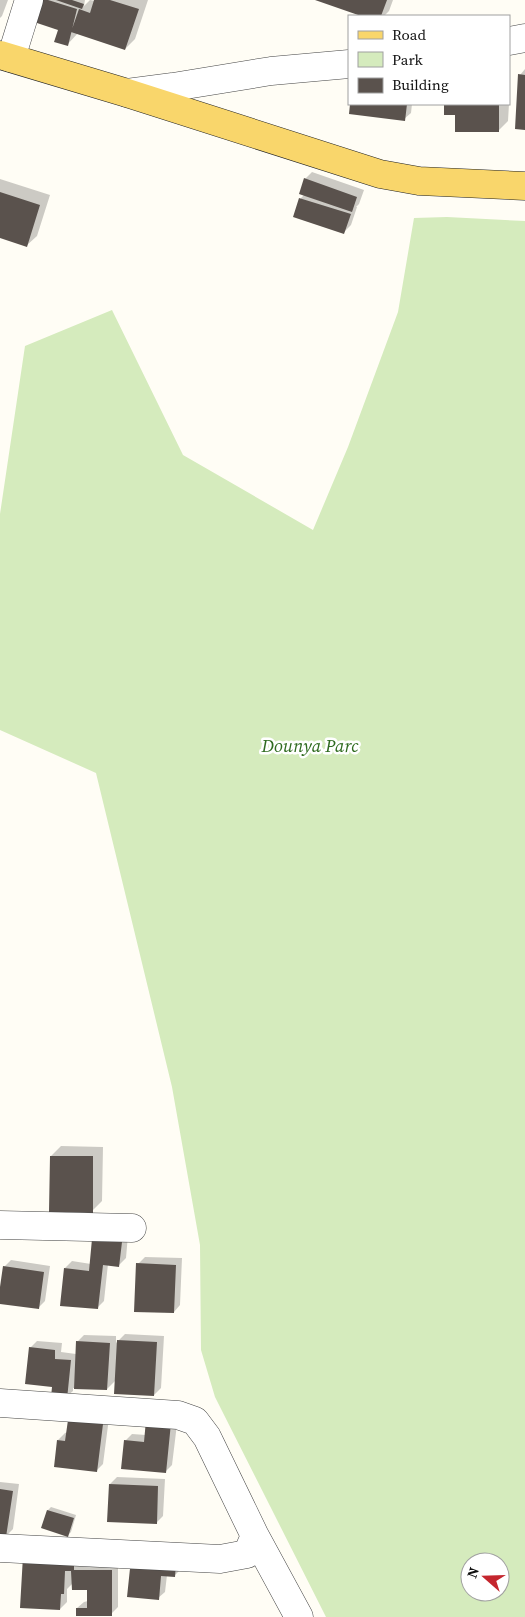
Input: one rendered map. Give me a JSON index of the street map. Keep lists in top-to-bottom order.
{
  "parks": ["Dounya Parc"],
  "legend": ["Road", "Park", "Building"],
  "north": "left"
}
